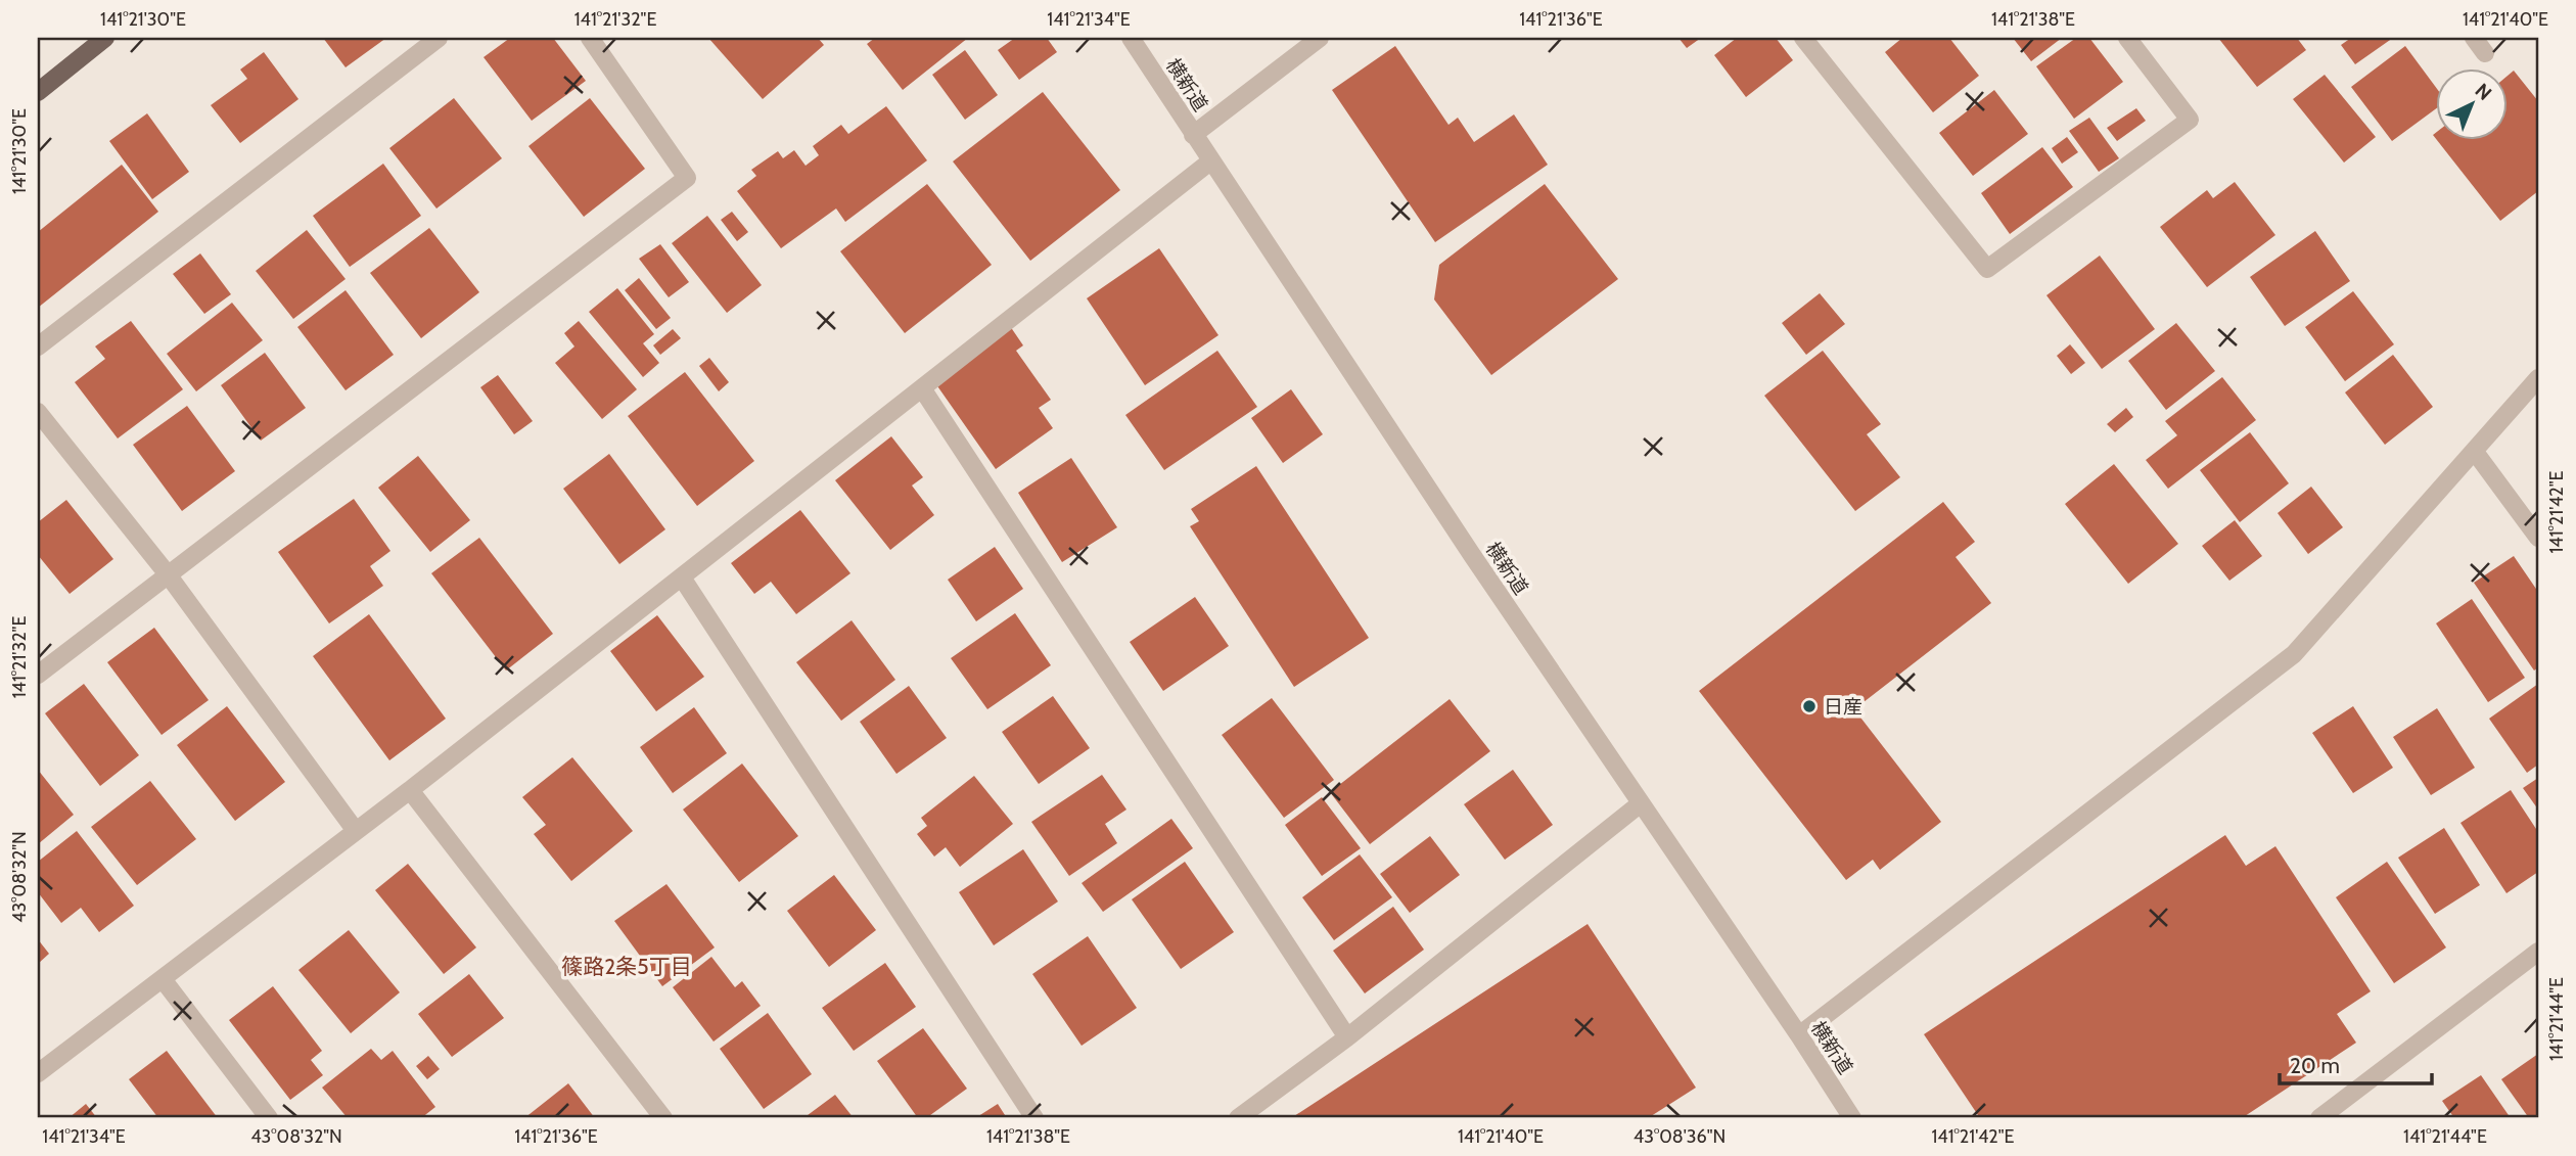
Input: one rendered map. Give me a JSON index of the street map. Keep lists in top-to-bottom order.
{
  "streets": {
    "street": ["横新道"]
  },
  "districts": ["篠路2条5丁目"],
  "places": ["日産"],
  "scale_bar": "20 m",
  "north": "top right",
  "coordinates": [
    "141°21'30\"E",
    "141°21'32\"E",
    "141°21'34\"E",
    "141°21'36\"E",
    "141°21'38\"E",
    "141°21'40\"E",
    "141°21'42\"E",
    "43°08'32\"N",
    "141°21'44\"E",
    "43°08'36\"N"
  ]
}
